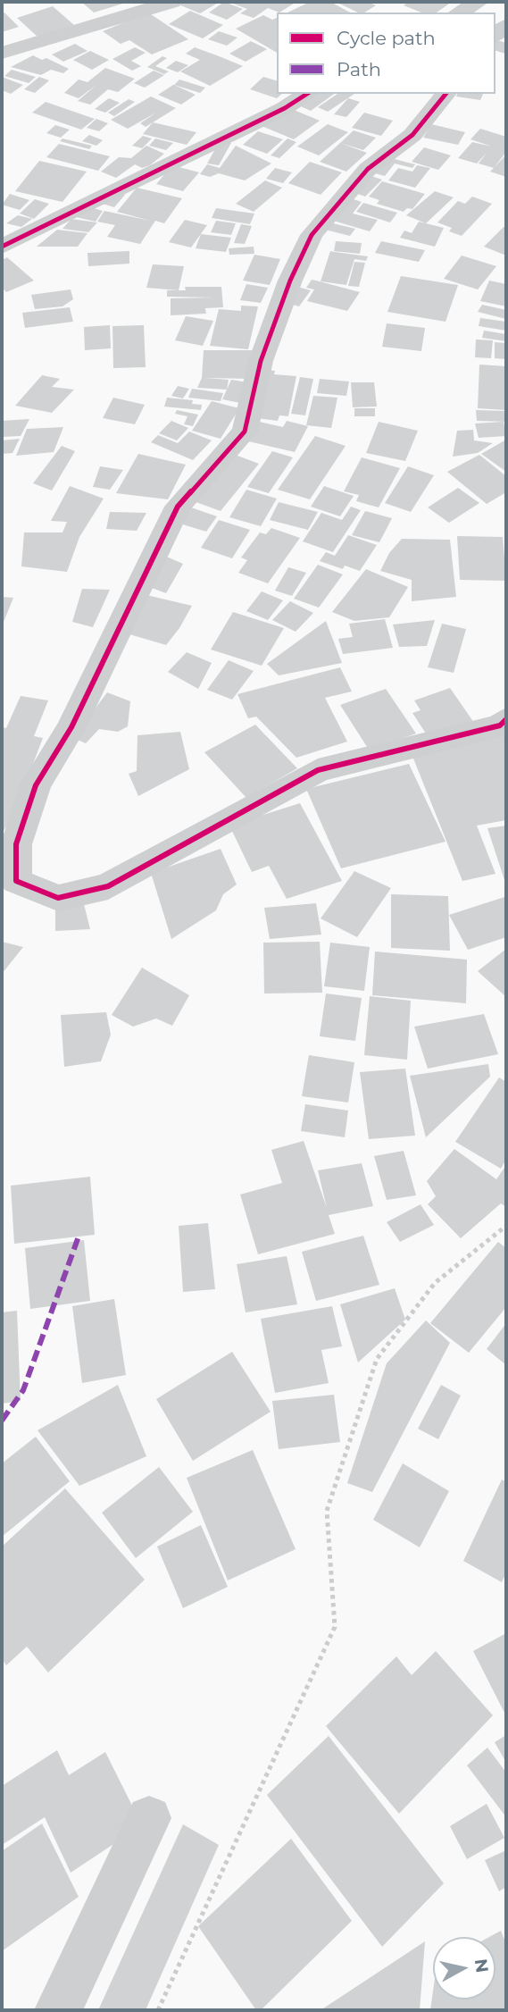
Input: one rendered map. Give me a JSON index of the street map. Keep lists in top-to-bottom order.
{
  "legend": ["Cycle path", "Path"],
  "north": "right"
}
